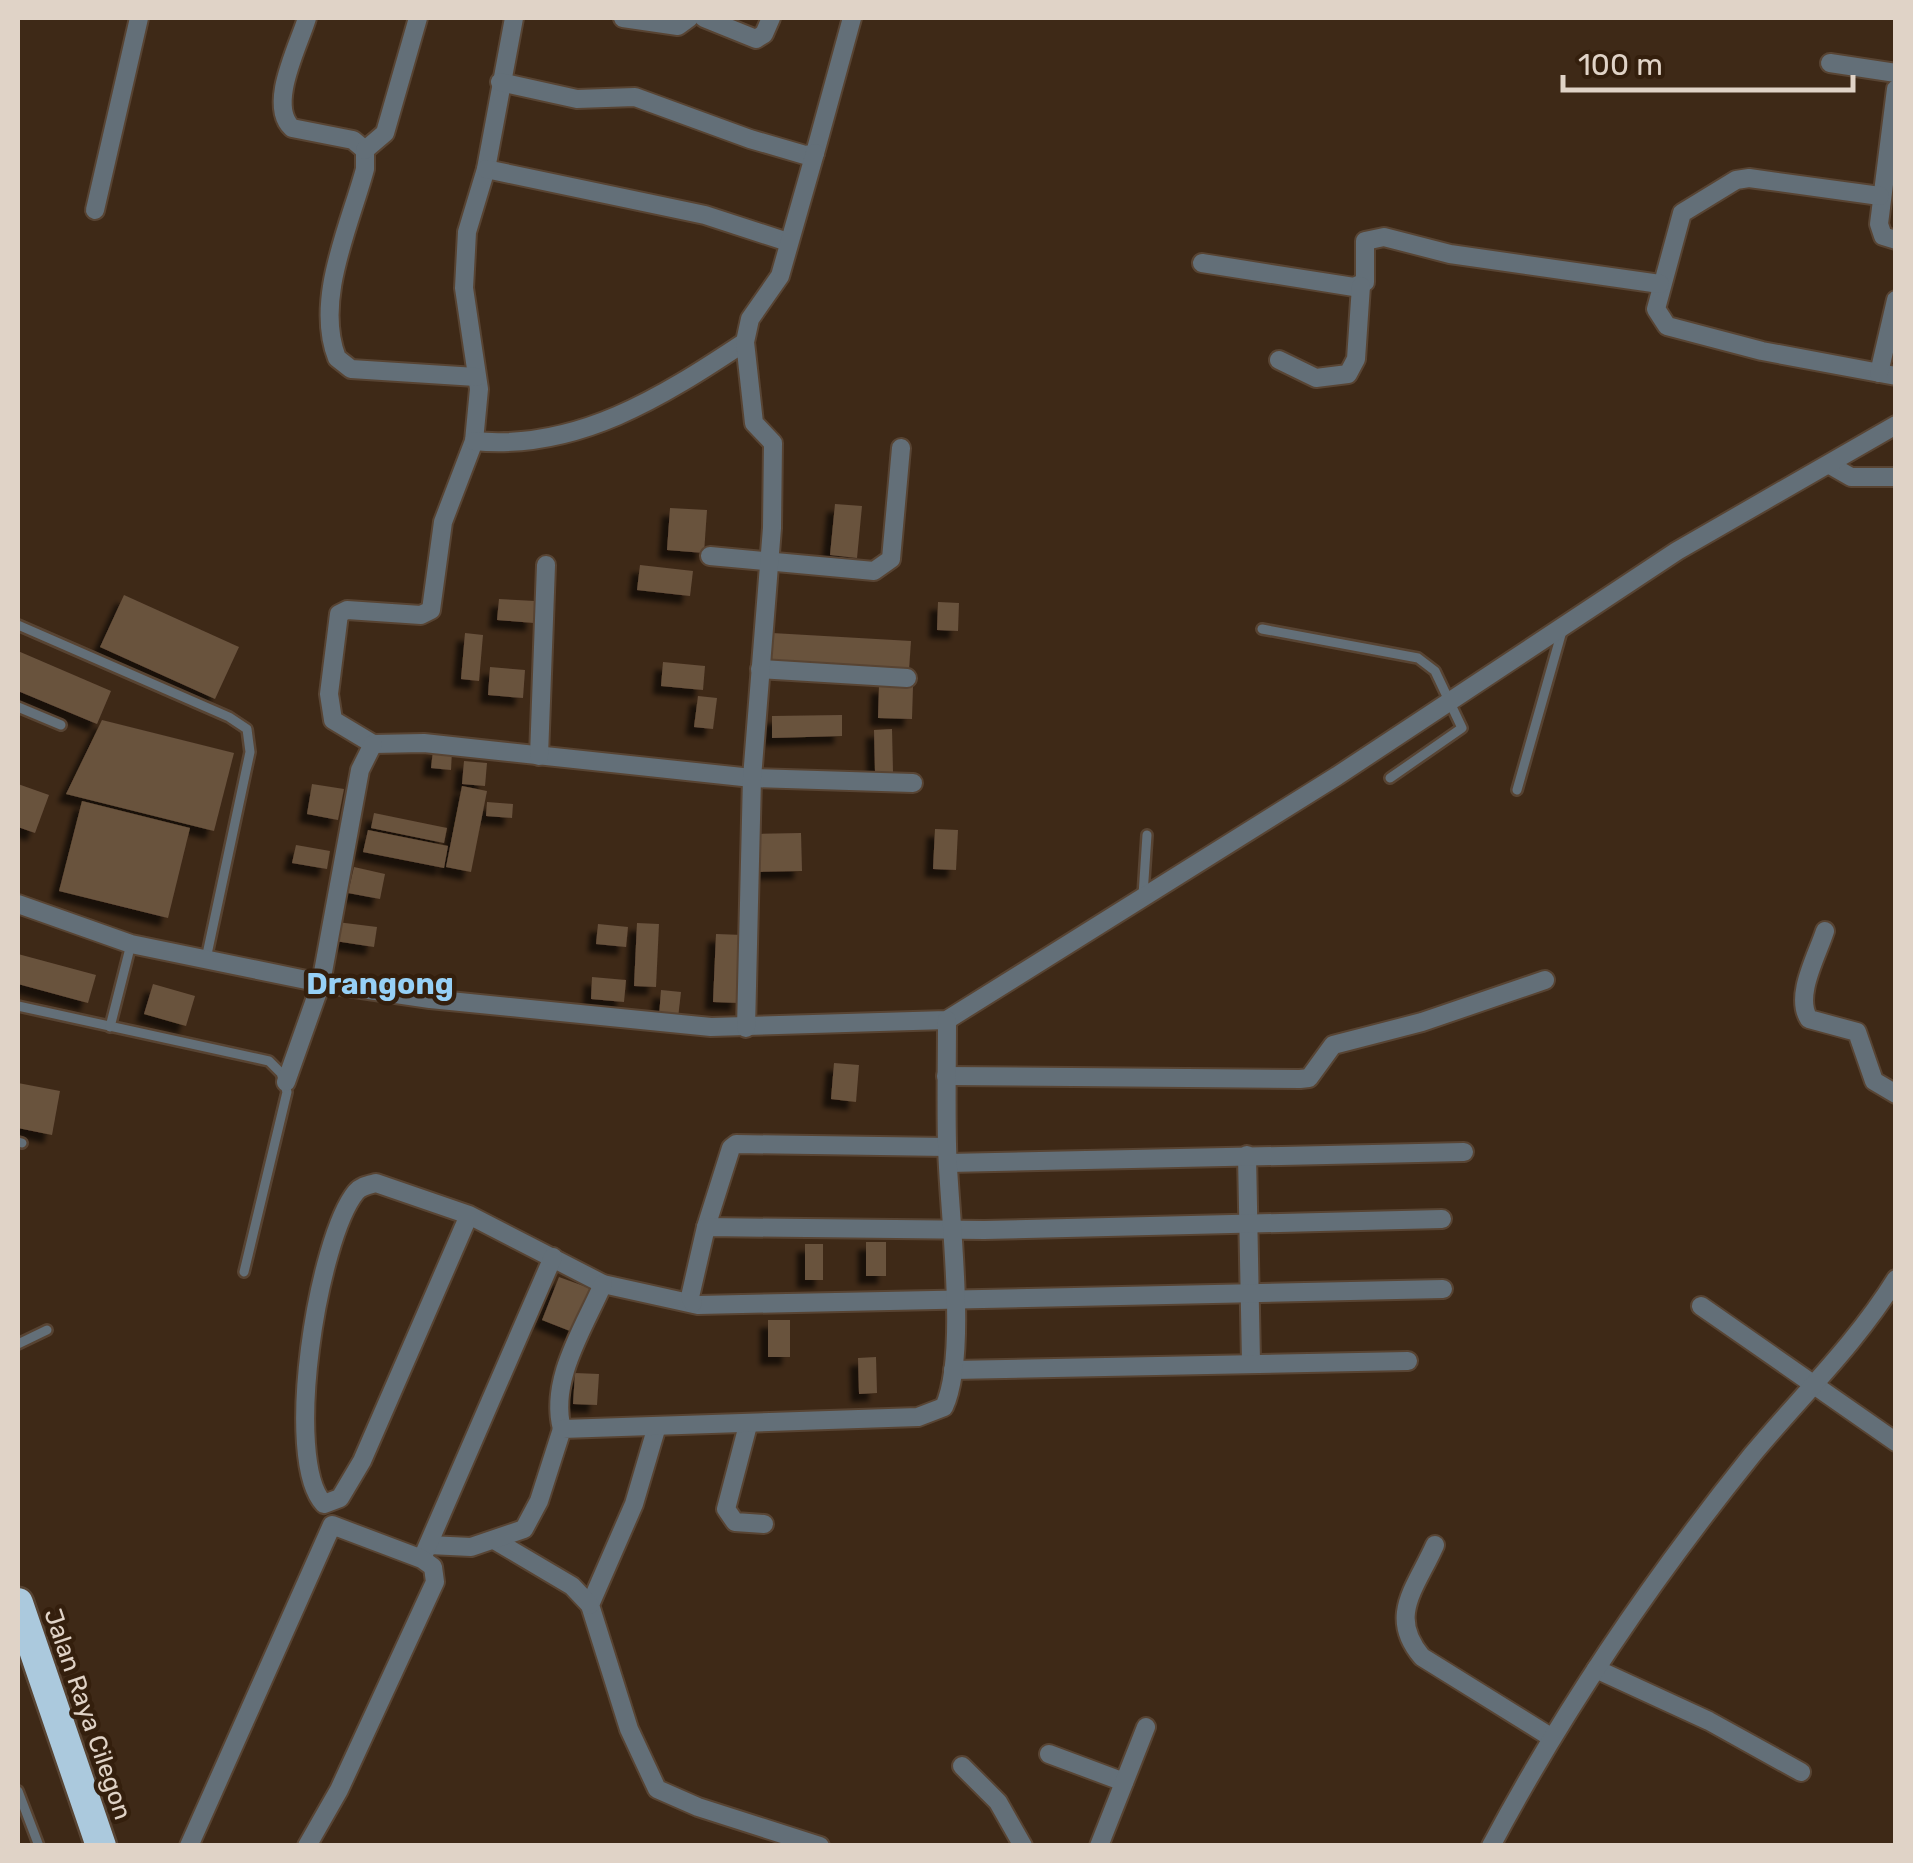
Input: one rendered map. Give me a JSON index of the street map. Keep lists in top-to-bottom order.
{
  "streets": {
    "highway": ["Jalan Raya Cilegon"]
  },
  "districts": ["Drangong"],
  "scale_bar": "100 m"
}
